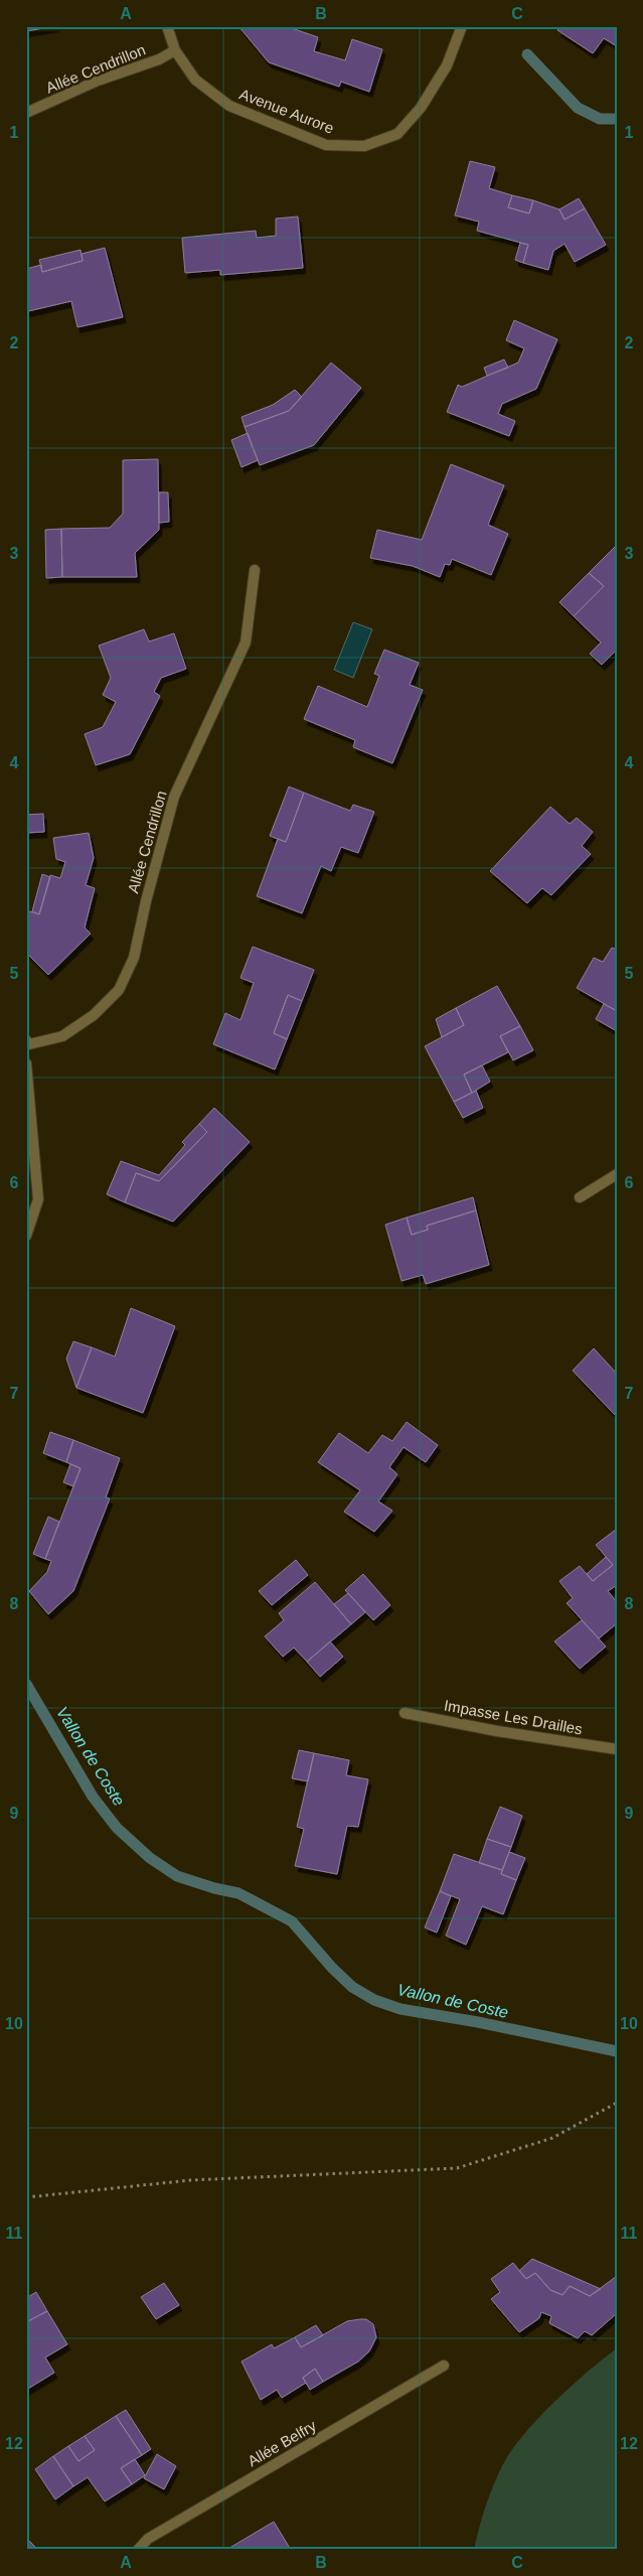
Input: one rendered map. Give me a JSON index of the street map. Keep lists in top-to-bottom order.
{
  "streets": {
    "street": [
      "Allée Cendrillon",
      "Avenue Aurore",
      "Impasse Les Drailles",
      "Allée Belfry"
    ]
  },
  "crossings": [
    ["Allée Cendrillon", "Avenue Aurore"]
  ],
  "water": ["Vallon de Coste"],
  "grid": {
    "columns": ["A", "B", "C"],
    "rows": [
      "1",
      "2",
      "3",
      "4",
      "5",
      "6",
      "7",
      "8",
      "9",
      "10",
      "11",
      "12"
    ]
  }
}
